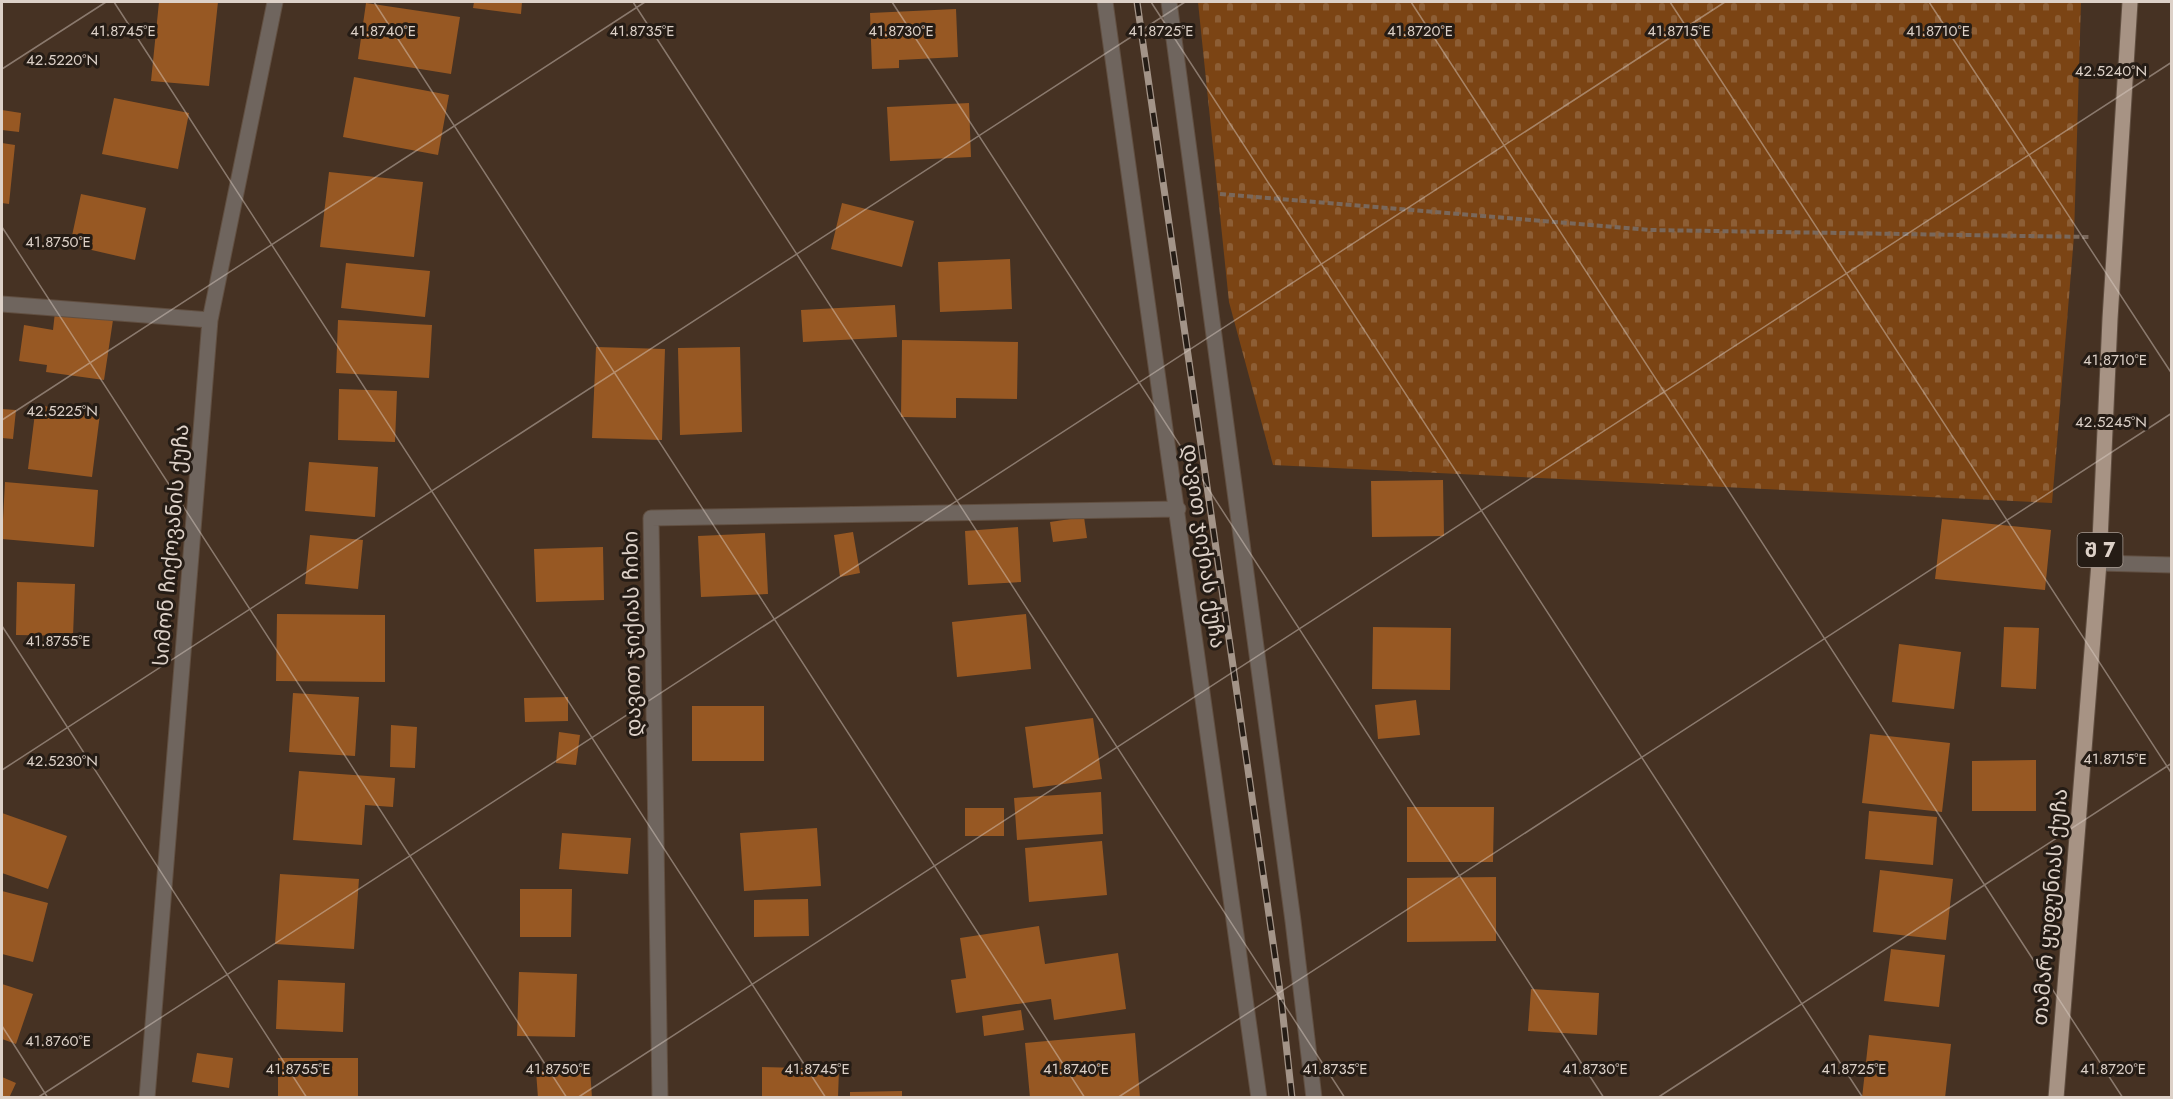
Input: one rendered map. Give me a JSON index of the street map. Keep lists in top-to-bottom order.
{
  "streets": {
    "main road": ["შ 7", "თამარ ყუფუნიას ქუჩა"],
    "street": ["სიმონ ჩიქოვანის ქუჩა", "დავით ჯიქიას ქუჩა", "დავით ჯიქიას ჩიხი"]
  },
  "crossings": [
    ["დავით ჯიქიას ქუჩა", "დავით ჯიქიას ჩიხი"]
  ],
  "coordinates": [
    "41.8745°E",
    "41.8740°E",
    "41.8735°E",
    "41.8730°E",
    "41.8725°E",
    "41.8720°E",
    "41.8715°E",
    "41.8710°E",
    "42.5220°N",
    "42.5240°N",
    "41.8750°E",
    "42.5225°N",
    "42.5245°N",
    "41.8755°E",
    "42.5230°N",
    "41.8760°E"
  ]
}
